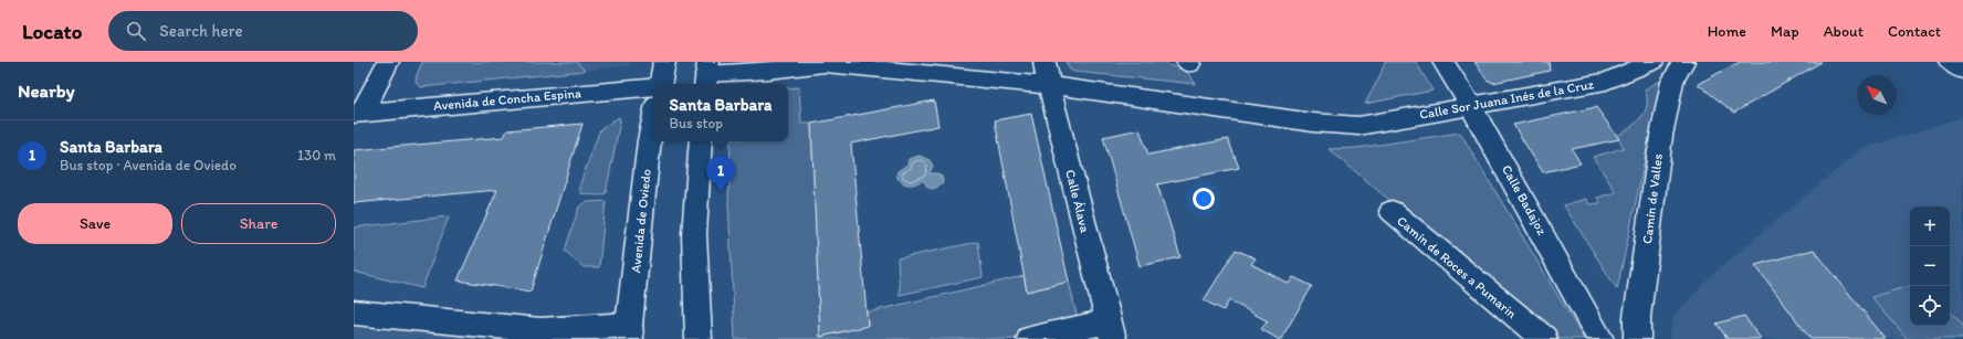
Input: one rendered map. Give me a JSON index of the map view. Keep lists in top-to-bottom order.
{
  "streets": {
    "street": [
      "Avenida de Concha Espina",
      "Calle Sor Juana Inés de la Cruz",
      "Camín de Valles",
      "Calle Badajoz",
      "Calle Álava",
      "Avenida de Oviedo",
      "Camín de Roces a Pumarin"
    ]
  },
  "crossings": [
    ["Calle Sor Juana Inés de la Cruz", "Calle Badajoz"],
    ["Calle Sor Juana Inés de la Cruz", "Calle Álava"]
  ],
  "north": "top left",
  "page": {
    "header": "Locato",
    "search": "Search here",
    "nav": [
      "Home",
      "Map",
      "About",
      "Contact"
    ],
    "heading": "Nearby",
    "popup": ["Santa Barbara", "Bus stop"],
    "list": [
      {
        "mark": "1",
        "name": "Santa Barbara",
        "note": "Bus stop · Avenida de Oviedo",
        "value": "130 m"
      }
    ],
    "pins": "1",
    "buttons": ["Save", "Share"],
    "map_buttons": ["+", "−"]
  }
}
